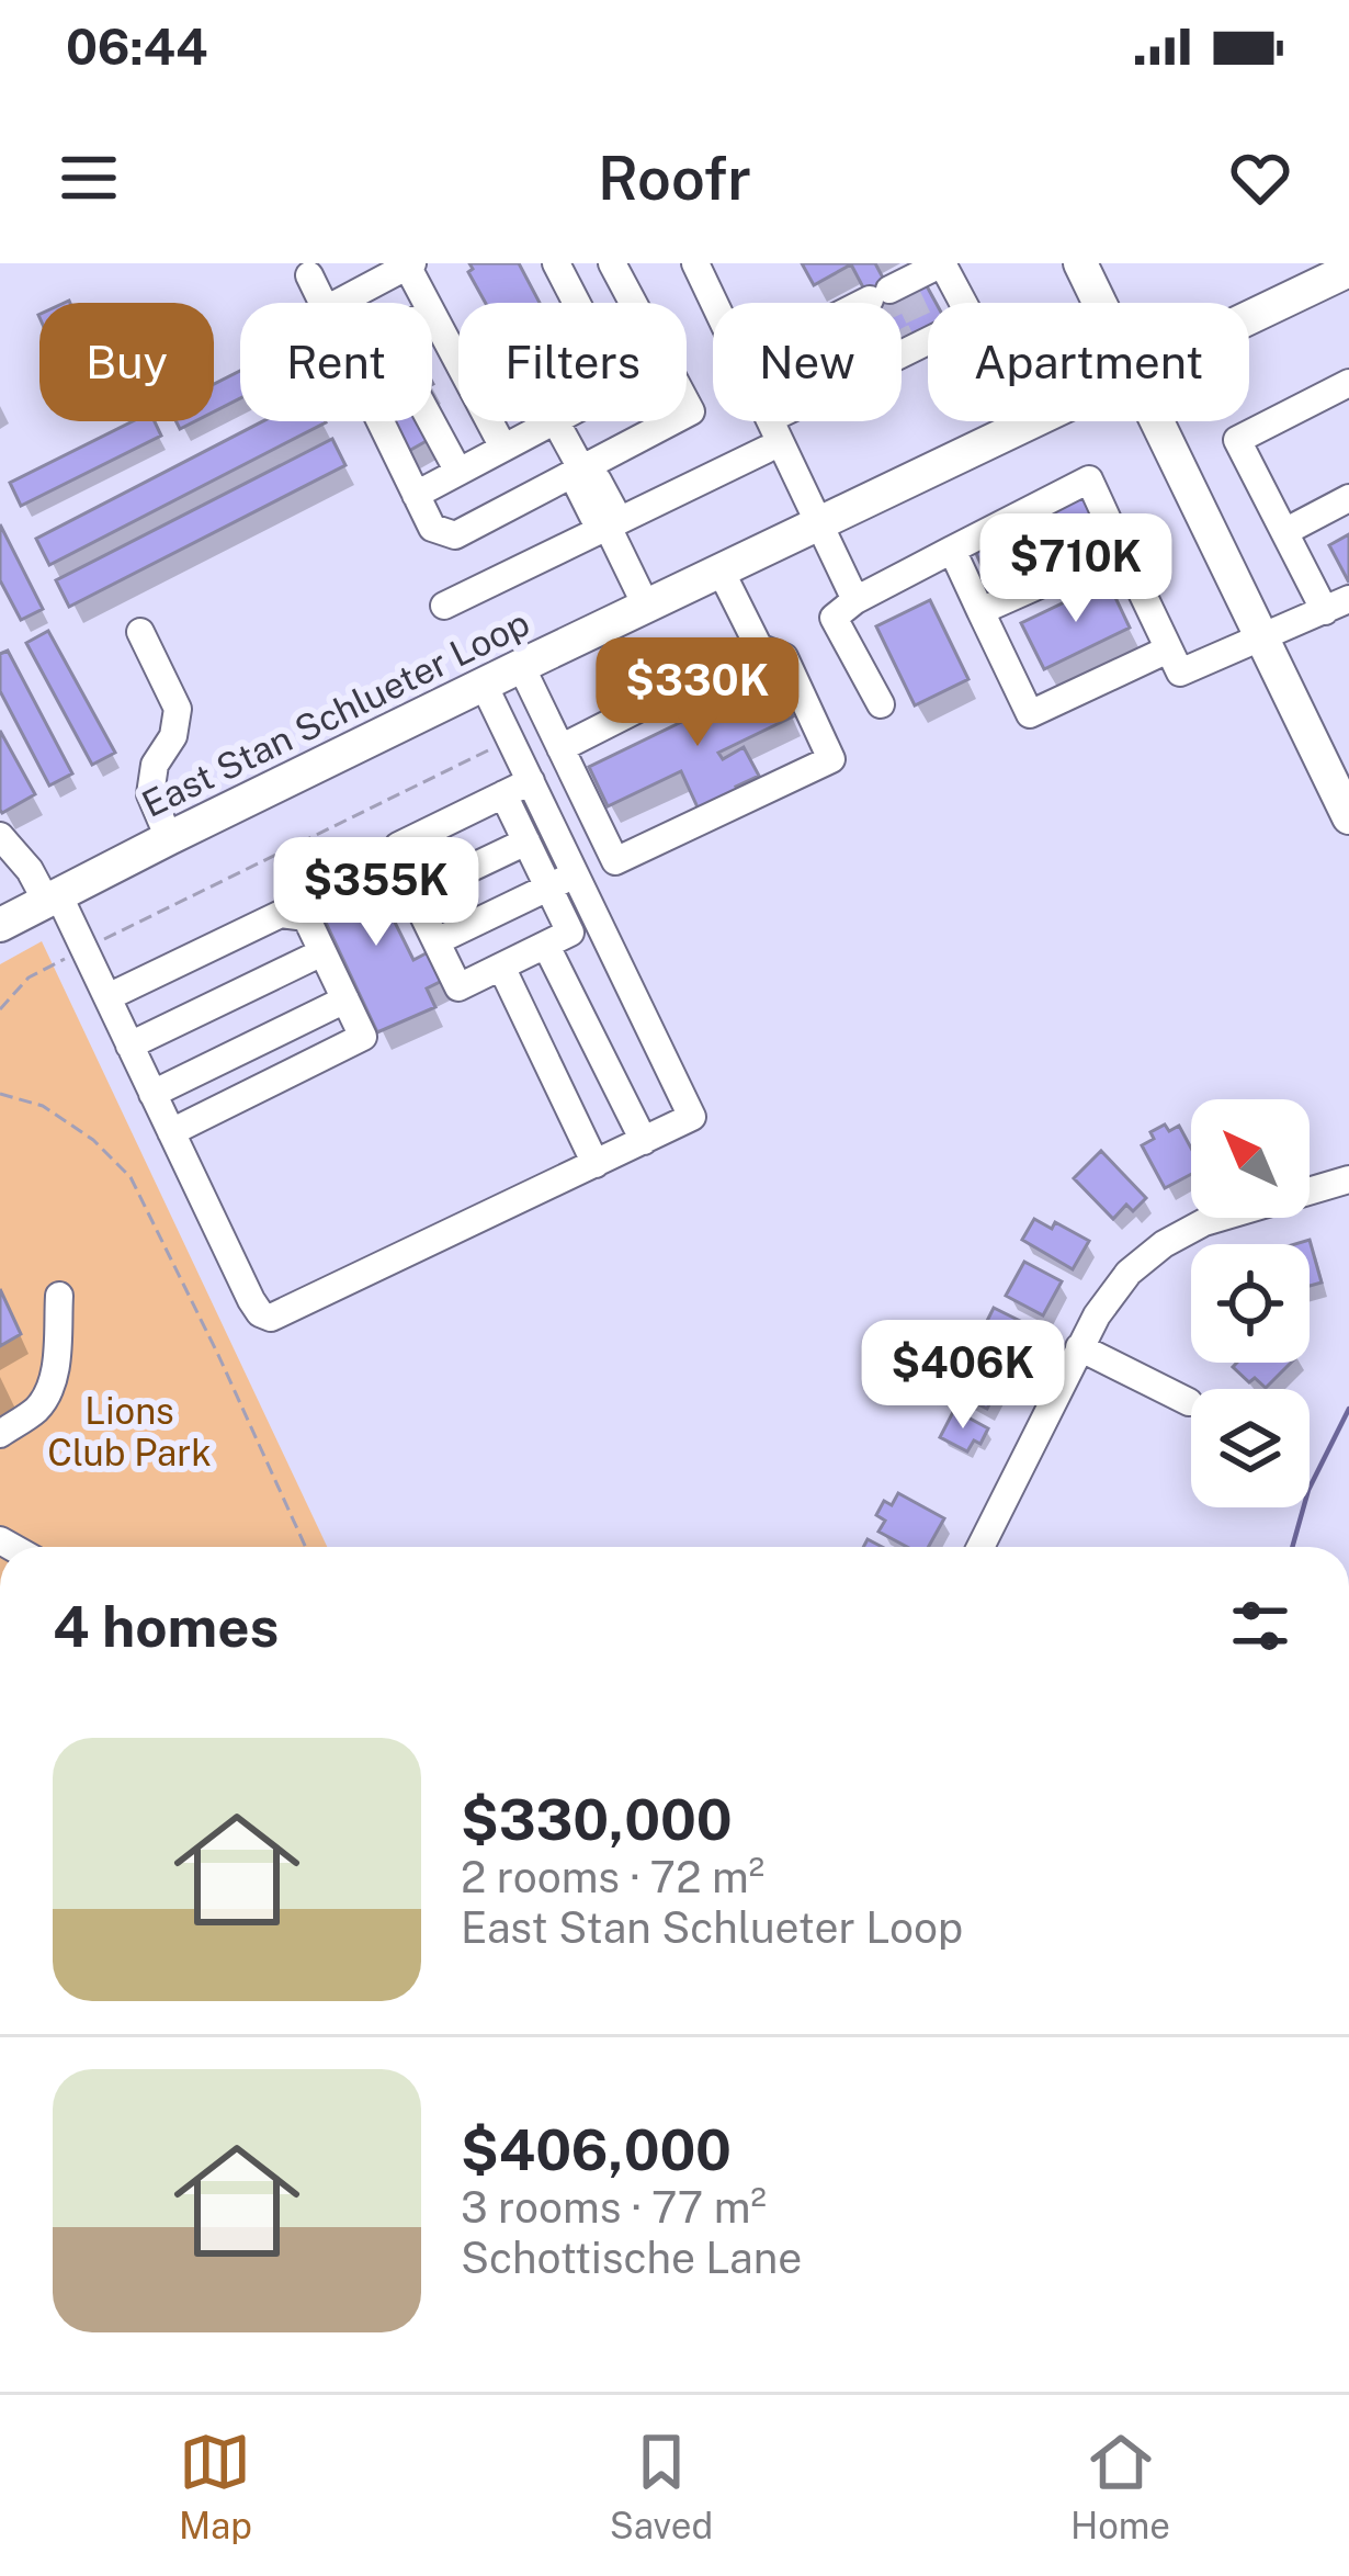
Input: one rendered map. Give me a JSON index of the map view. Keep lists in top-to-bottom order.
{
  "streets": {
    "main road": ["East Stan Schlueter Loop"]
  },
  "parks": ["Lions Club Park"],
  "north": "top left",
  "page": {
    "status": "06:44",
    "header": "Roofr",
    "chip": [
      "Buy",
      "Rent",
      "Filters",
      "New",
      "Apartment"
    ],
    "price": [
      "$710K",
      "$330K",
      "$355K",
      "$406K"
    ],
    "heading": "4 homes",
    "list": [
      {
        "name": "$330,000",
        "note": "2 rooms · 72 m² · East Stan Schlueter Loop"
      },
      {
        "name": "$406,000",
        "note": "3 rooms · 77 m² · Schottische Lane"
      }
    ],
    "tabs": ["Map", "Saved", "Home"]
  }
}
